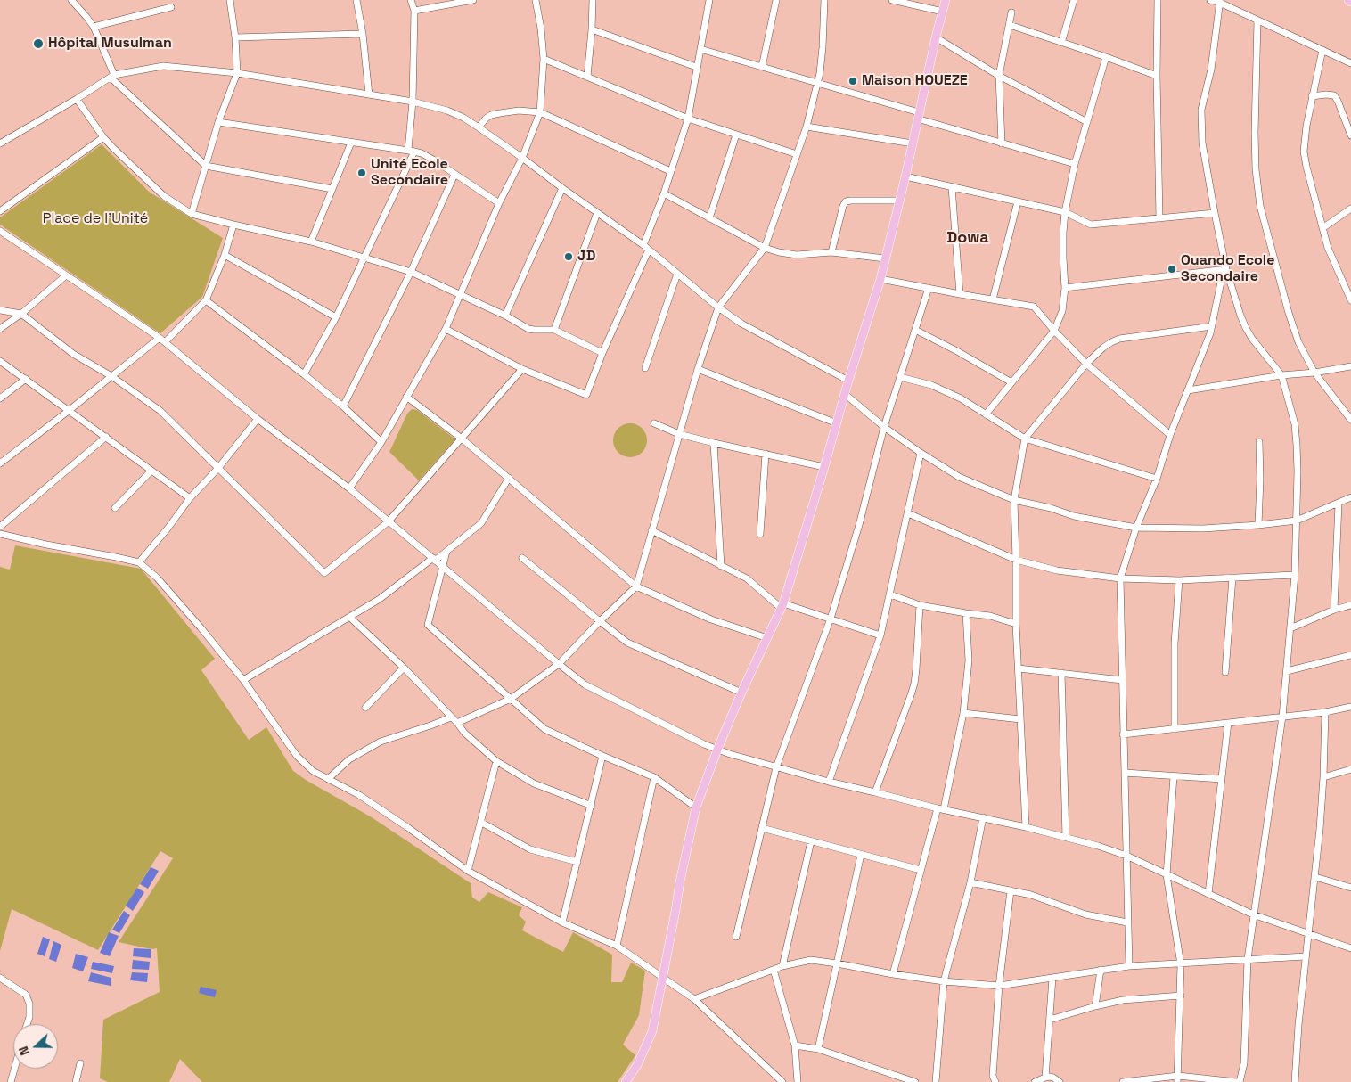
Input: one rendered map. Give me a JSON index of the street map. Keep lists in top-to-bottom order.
{
  "districts": ["Dowa"],
  "parks": ["Place de l'Unité"],
  "places": [
    "Hôpital Musulman",
    "Maison HOUEZE",
    "Unité Ecole Secondaire",
    "JD",
    "Ouando Ecole Secondaire"
  ],
  "north": "left"
}
